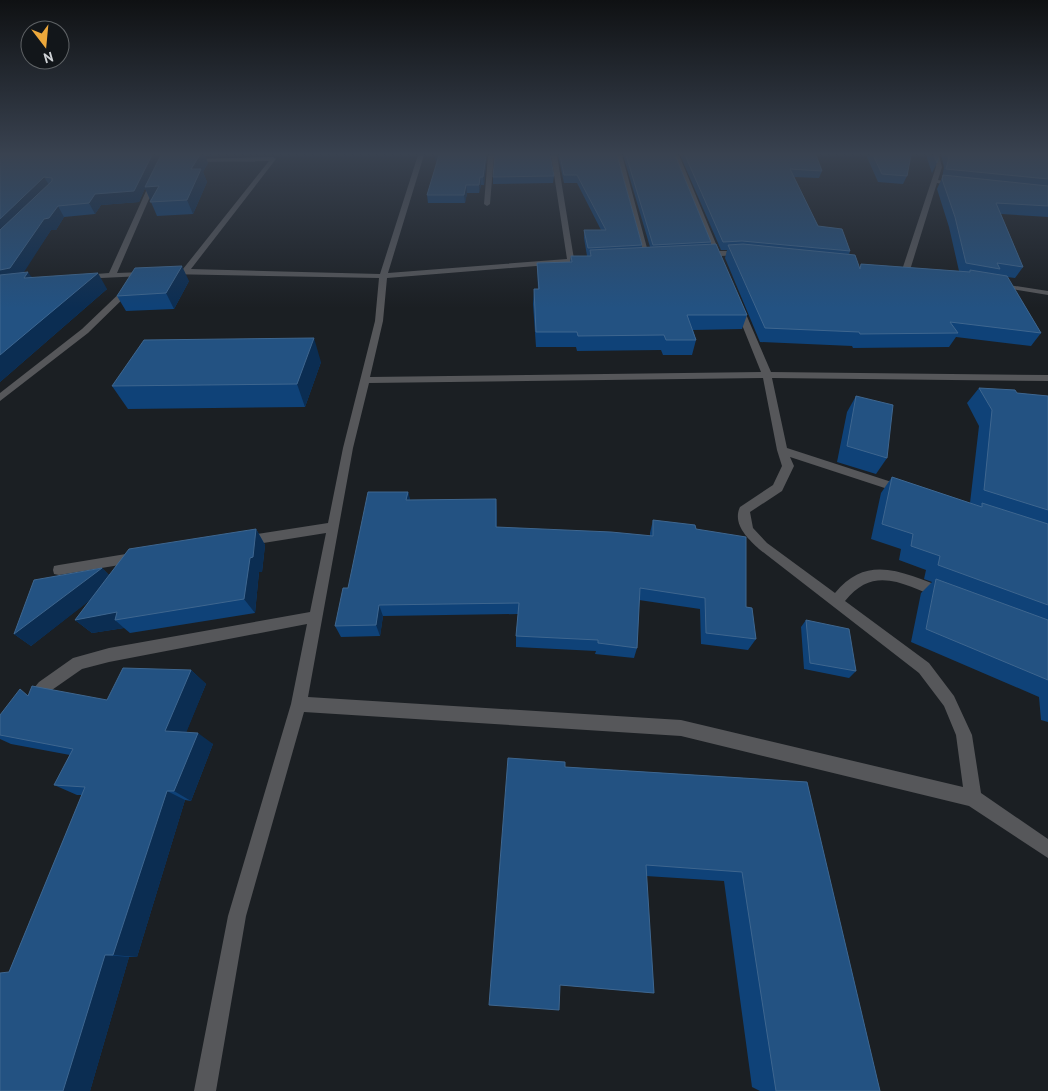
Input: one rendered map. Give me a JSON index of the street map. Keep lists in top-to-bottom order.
{
  "north": "bottom"
}
